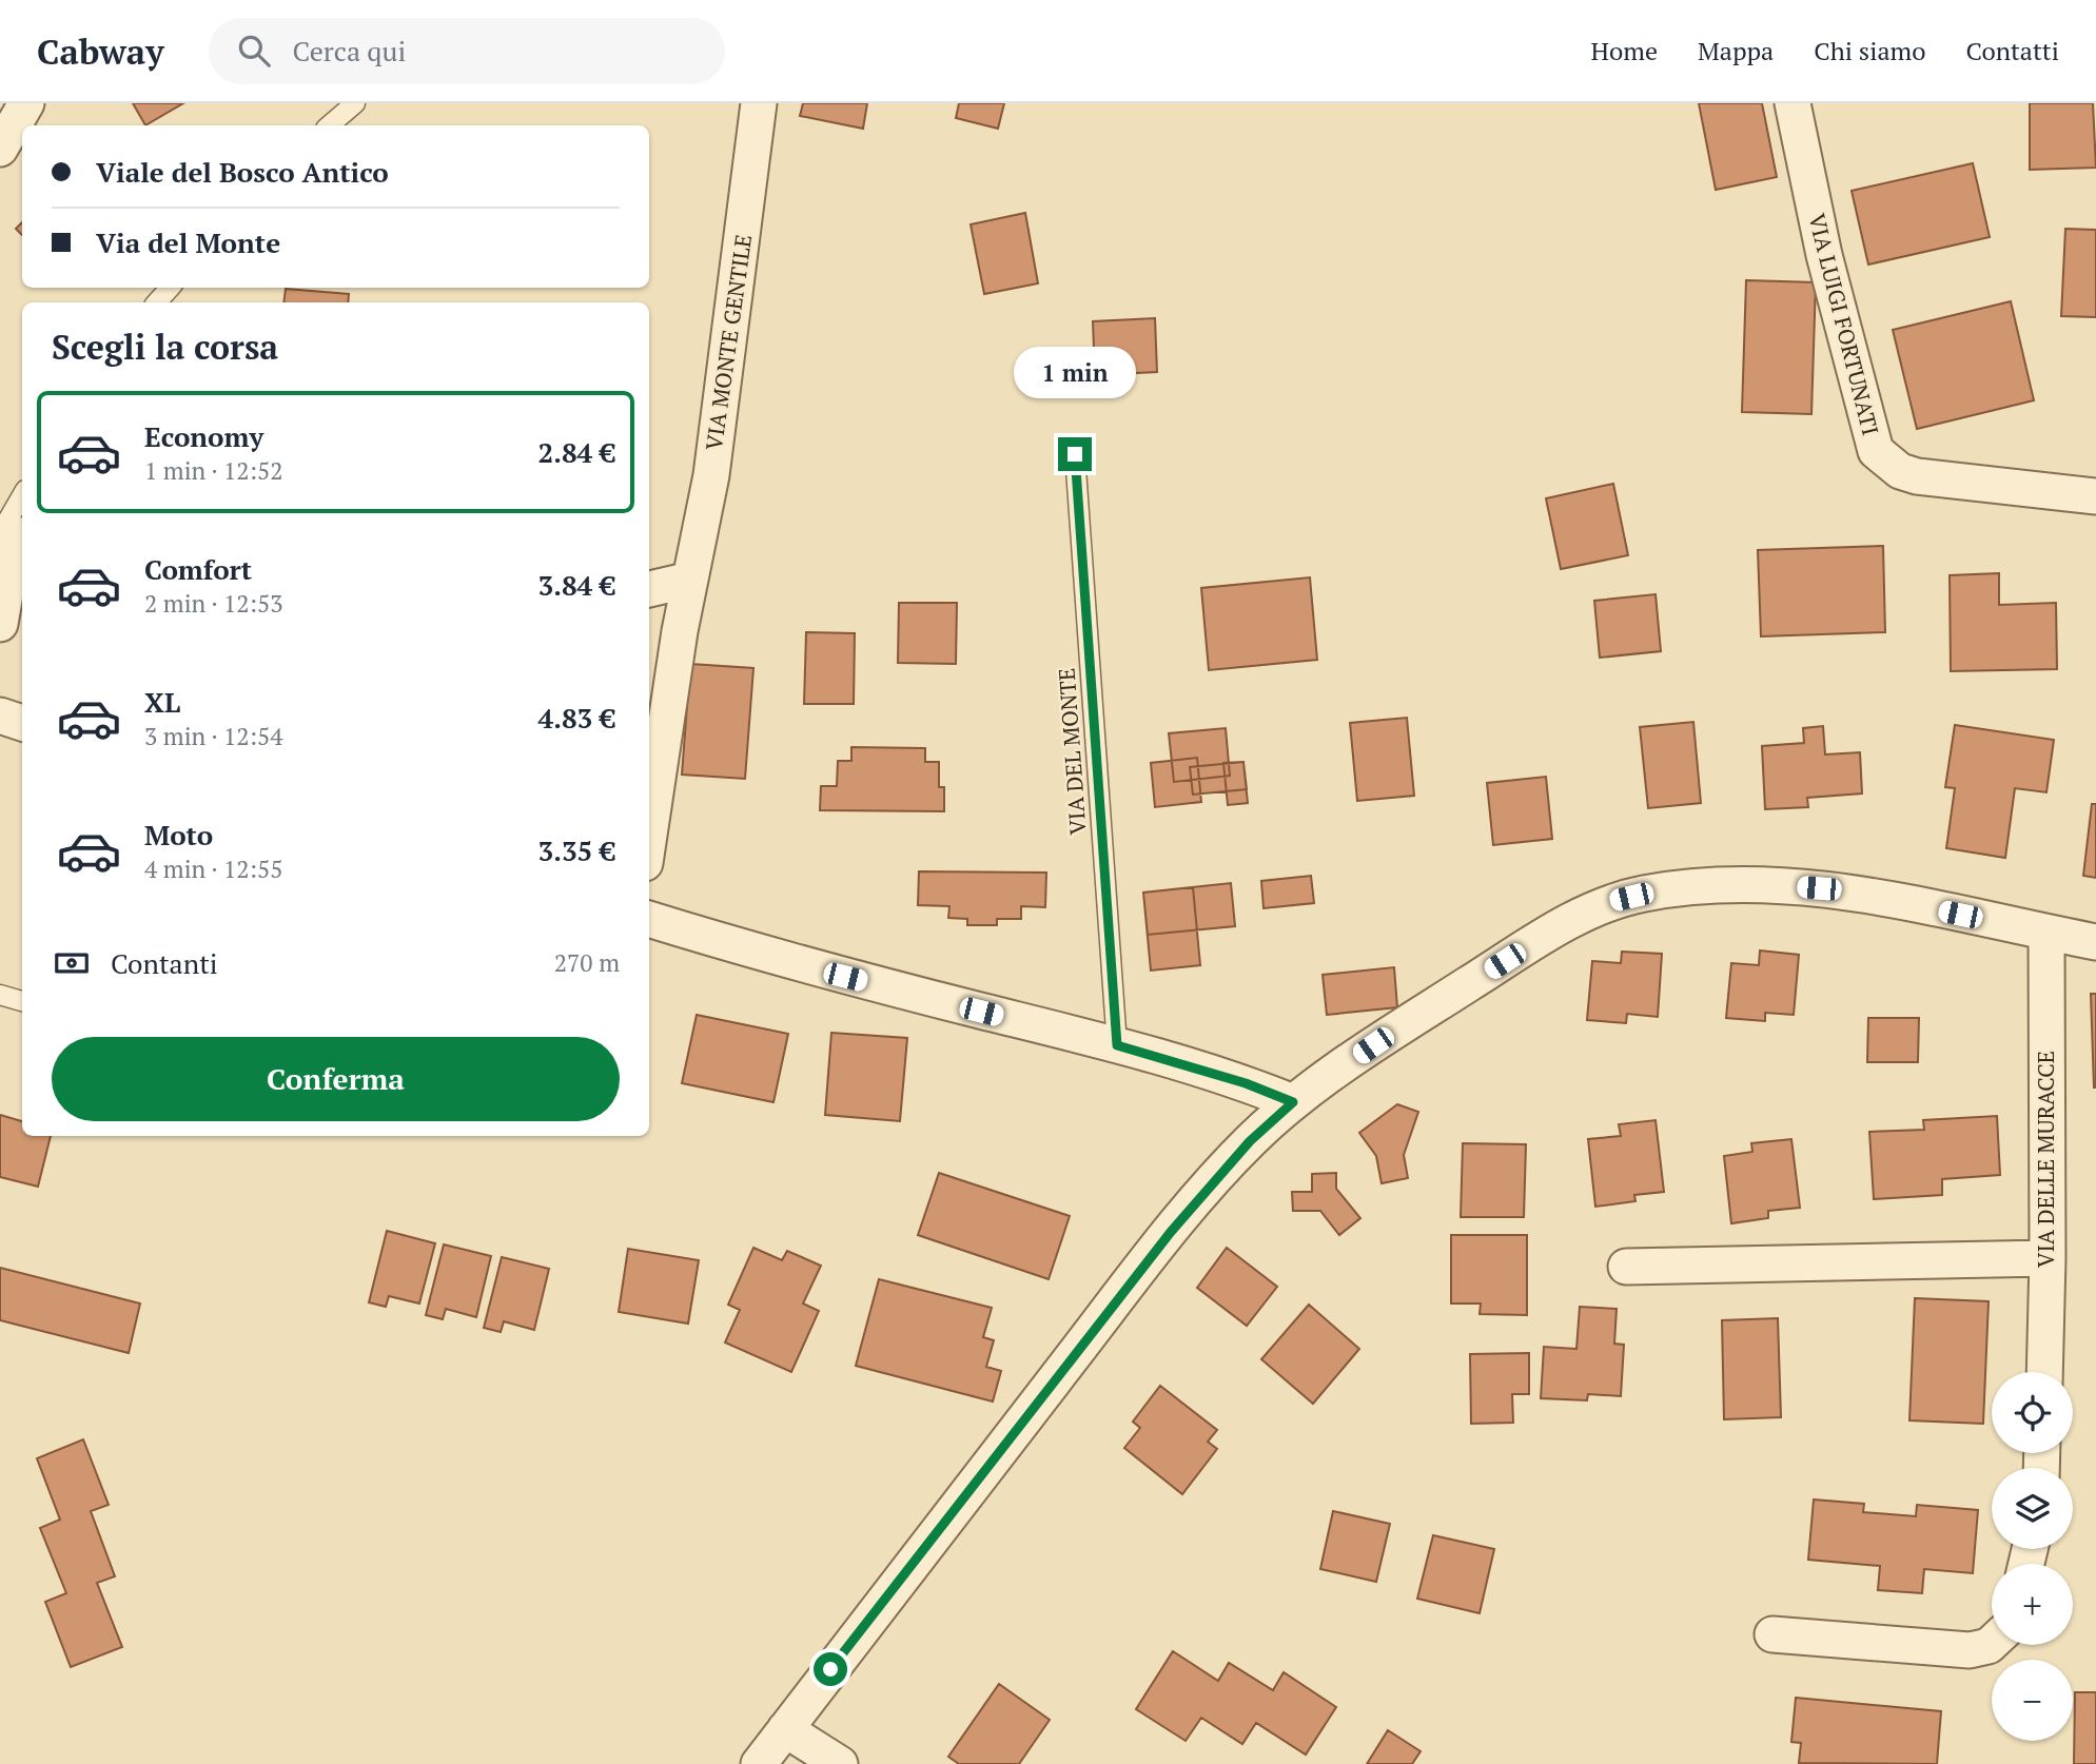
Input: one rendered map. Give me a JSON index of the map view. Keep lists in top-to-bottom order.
{
  "streets": {
    "street": ["VIA LUIGI FORTUNATI", "VIA MONTE GENTILE", "VIA DELLE MURACCE"],
    "lane": ["VIA DEL MONTE"]
  },
  "page": {
    "header": "Cabway",
    "search": "Cerca qui",
    "nav": [
      "Home",
      "Mappa",
      "Chi siamo",
      "Contatti"
    ],
    "banner": ["Viale del Bosco Antico", "Via del Monte"],
    "heading": "Scegli la corsa",
    "bubble": "1 min",
    "list": [
      {
        "name": "Economy",
        "note": "1 min · 12:52",
        "value": "2.84 €"
      },
      {
        "name": "Comfort",
        "note": "2 min · 12:53",
        "value": "3.84 €"
      },
      {
        "name": "XL",
        "note": "3 min · 12:54",
        "value": "4.83 €"
      },
      {
        "name": "Moto",
        "note": "4 min · 12:55",
        "value": "3.35 €"
      }
    ],
    "pay": ["Contanti", "270 m"],
    "buttons": "Conferma",
    "map_buttons": ["+", "−"]
  }
}
